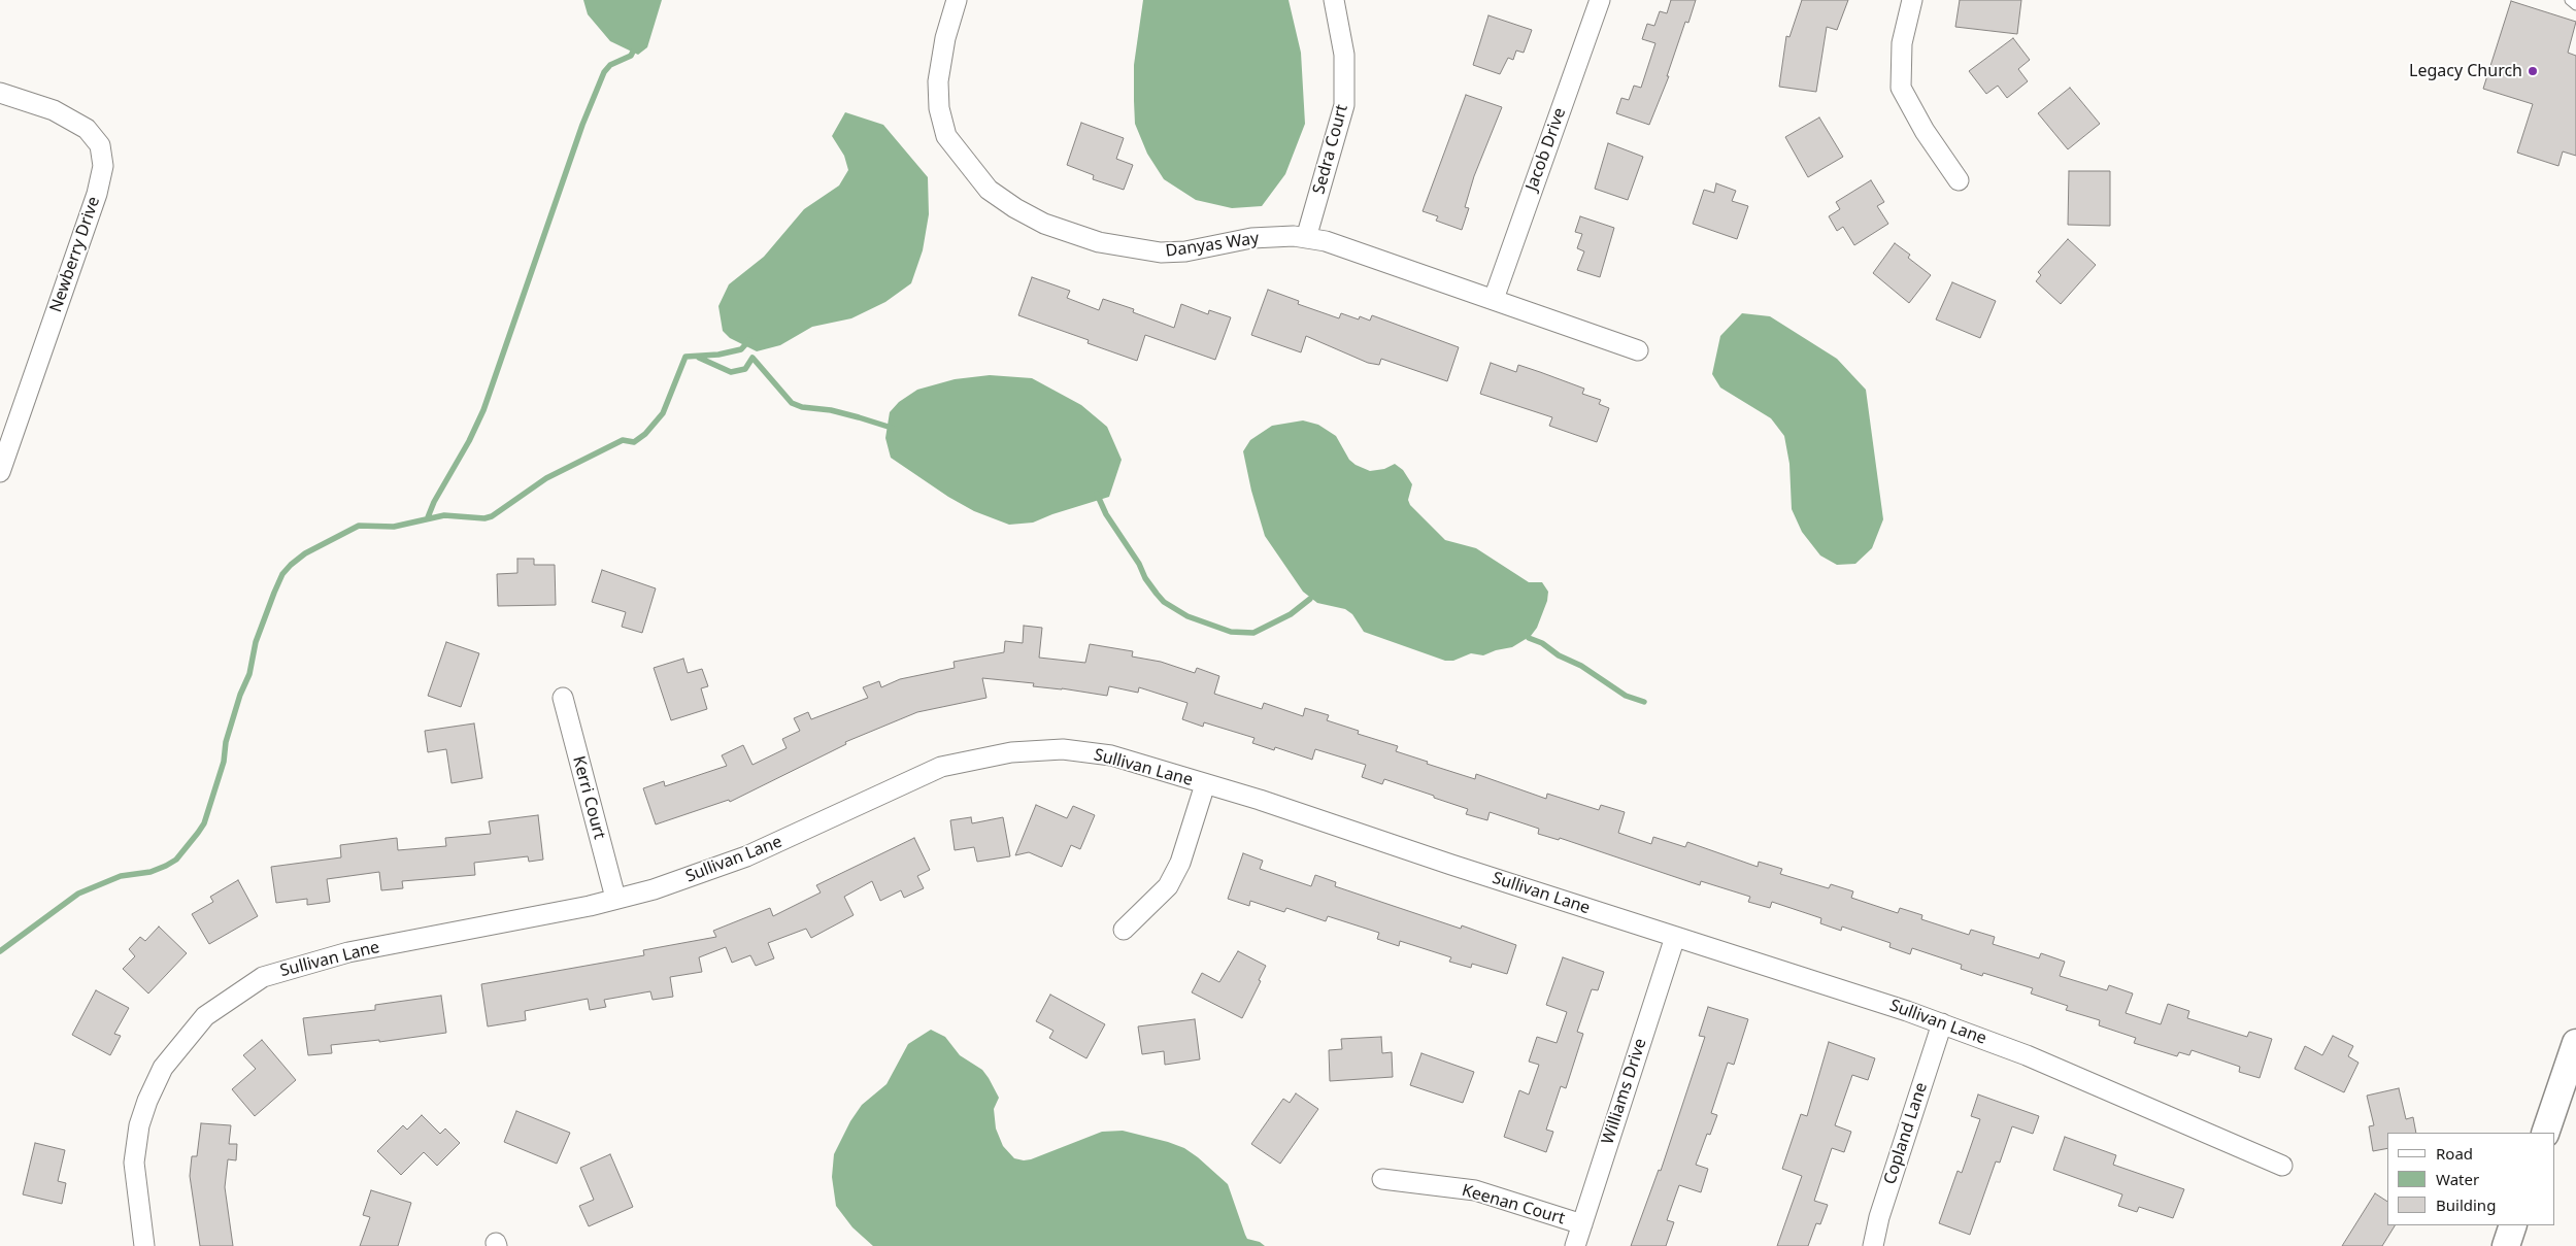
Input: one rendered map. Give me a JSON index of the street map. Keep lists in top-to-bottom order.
{
  "streets": {
    "street": [
      "Sedra Court",
      "Jacob Drive",
      "Danyas Way",
      "Newberry Drive",
      "Sullivan Lane",
      "Kerri Court",
      "Williams Drive",
      "Copland Lane",
      "Keenan Court"
    ]
  },
  "crossings": [
    ["Sedra Court", "Danyas Way"],
    ["Jacob Drive", "Danyas Way"],
    ["Sullivan Lane", "Kerri Court"],
    ["Sullivan Lane", "Williams Drive"],
    ["Sullivan Lane", "Copland Lane"],
    ["Williams Drive", "Keenan Court"]
  ],
  "places": ["Legacy Church"],
  "legend": ["Road", "Water", "Building"]
}
